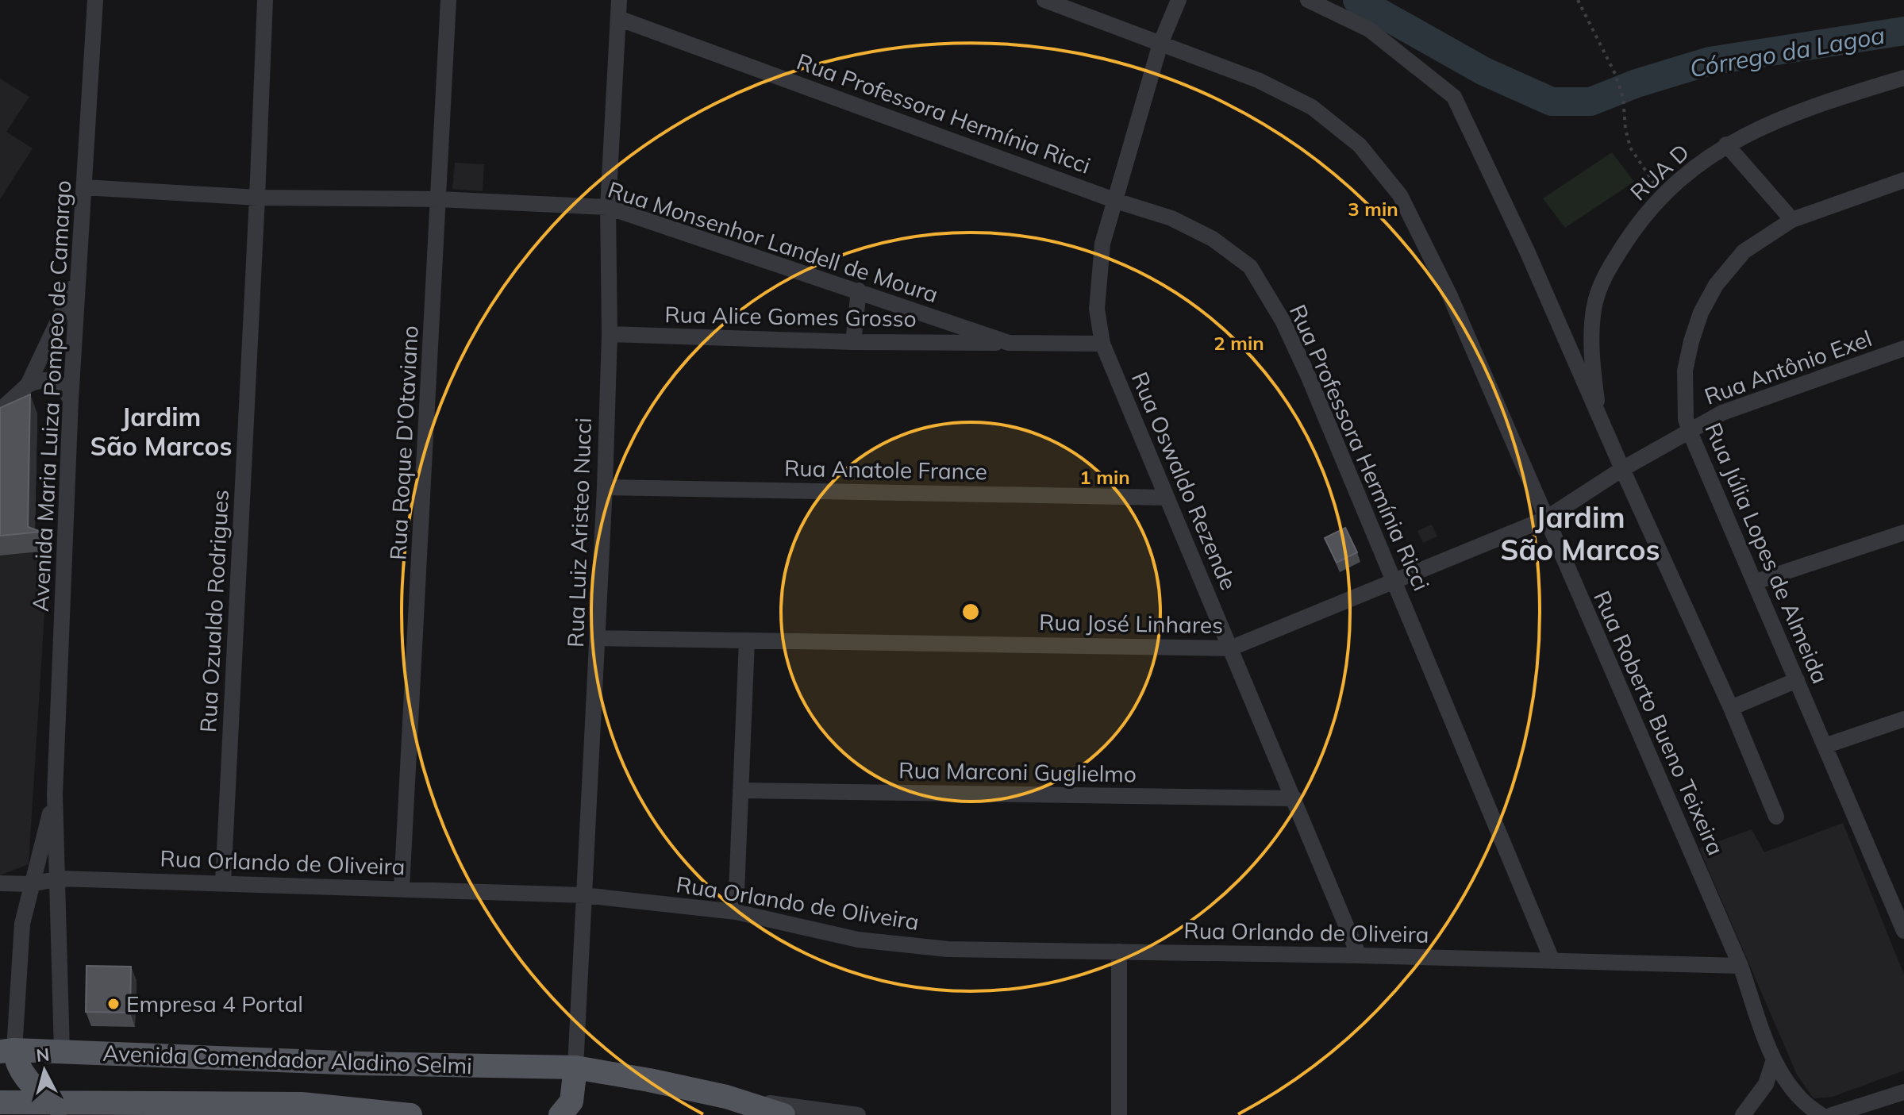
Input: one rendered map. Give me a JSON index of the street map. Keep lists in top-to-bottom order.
{
  "streets": {
    "main road": ["Avenida Comendador Aladino Selmi"],
    "street": [
      "Rua Professora Hermínia Ricci",
      "RUA D",
      "Rua Monsenhor Landell de Moura",
      "Rua Alice Gomes Grosso",
      "Rua Antônio Exel",
      "Avenida Maria Luiza Pompeo de Camargo",
      "Rua Roque D'Otaviano",
      "Rua Anatole France",
      "Rua Oswaldo Rezende",
      "Rua Luiz Aristeo Nucci",
      "Rua Júlia Lopes de Almeida",
      "Rua Ozualdo Rodrigues",
      "Rua José Linhares",
      "Rua Roberto Bueno Teixeira",
      "Rua Marconi Guglielmo",
      "Rua Orlando de Oliveira"
    ]
  },
  "crossings": [
    ["Rua Professora Hermínia Ricci", "Rua Oswaldo Rezende"],
    ["Rua Professora Hermínia Ricci", "Rua Luiz Aristeo Nucci"],
    ["Rua Professora Hermínia Ricci", "Rua José Linhares"],
    ["Rua Professora Hermínia Ricci", "Rua Orlando de Oliveira"],
    ["Rua Monsenhor Landell de Moura", "Rua Alice Gomes Grosso"],
    ["Rua Monsenhor Landell de Moura", "Avenida Maria Luiza Pompeo de Camargo"],
    ["Rua Monsenhor Landell de Moura", "Rua Roque D'Otaviano"],
    ["Rua Monsenhor Landell de Moura", "Rua Oswaldo Rezende"],
    ["Rua Monsenhor Landell de Moura", "Rua Luiz Aristeo Nucci"],
    ["Rua Monsenhor Landell de Moura", "Rua Ozualdo Rodrigues"],
    ["Rua Alice Gomes Grosso", "Rua Luiz Aristeo Nucci"],
    ["Rua Antônio Exel", "Rua Júlia Lopes de Almeida"],
    ["Rua Antônio Exel", "Rua José Linhares"],
    ["Avenida Maria Luiza Pompeo de Camargo", "Rua Orlando de Oliveira"],
    ["Avenida Maria Luiza Pompeo de Camargo", "Avenida Comendador Aladino Selmi"],
    ["Rua Roque D'Otaviano", "Rua Orlando de Oliveira"],
    ["Rua Anatole France", "Rua Oswaldo Rezende"],
    ["Rua Anatole France", "Rua Luiz Aristeo Nucci"],
    ["Rua Oswaldo Rezende", "Rua José Linhares"],
    ["Rua Oswaldo Rezende", "Rua Roberto Bueno Teixeira"],
    ["Rua Oswaldo Rezende", "Rua Marconi Guglielmo"],
    ["Rua Oswaldo Rezende", "Rua Orlando de Oliveira"],
    ["Rua Luiz Aristeo Nucci", "Rua José Linhares"],
    ["Rua Luiz Aristeo Nucci", "Rua Orlando de Oliveira"],
    ["Rua Luiz Aristeo Nucci", "Avenida Comendador Aladino Selmi"],
    ["Rua Júlia Lopes de Almeida", "Rua José Linhares"],
    ["Rua Ozualdo Rodrigues", "Rua Orlando de Oliveira"],
    ["Rua José Linhares", "Rua Roberto Bueno Teixeira"],
    ["Rua Roberto Bueno Teixeira", "Rua Orlando de Oliveira"]
  ],
  "districts": ["Jardim São Marcos", "Jardim São Marcos"],
  "water": ["Córrego da Lagoa"],
  "places": ["Empresa 4 Portal"],
  "north": "top",
  "rings": ["3 min", "2 min", "1 min"]
}
